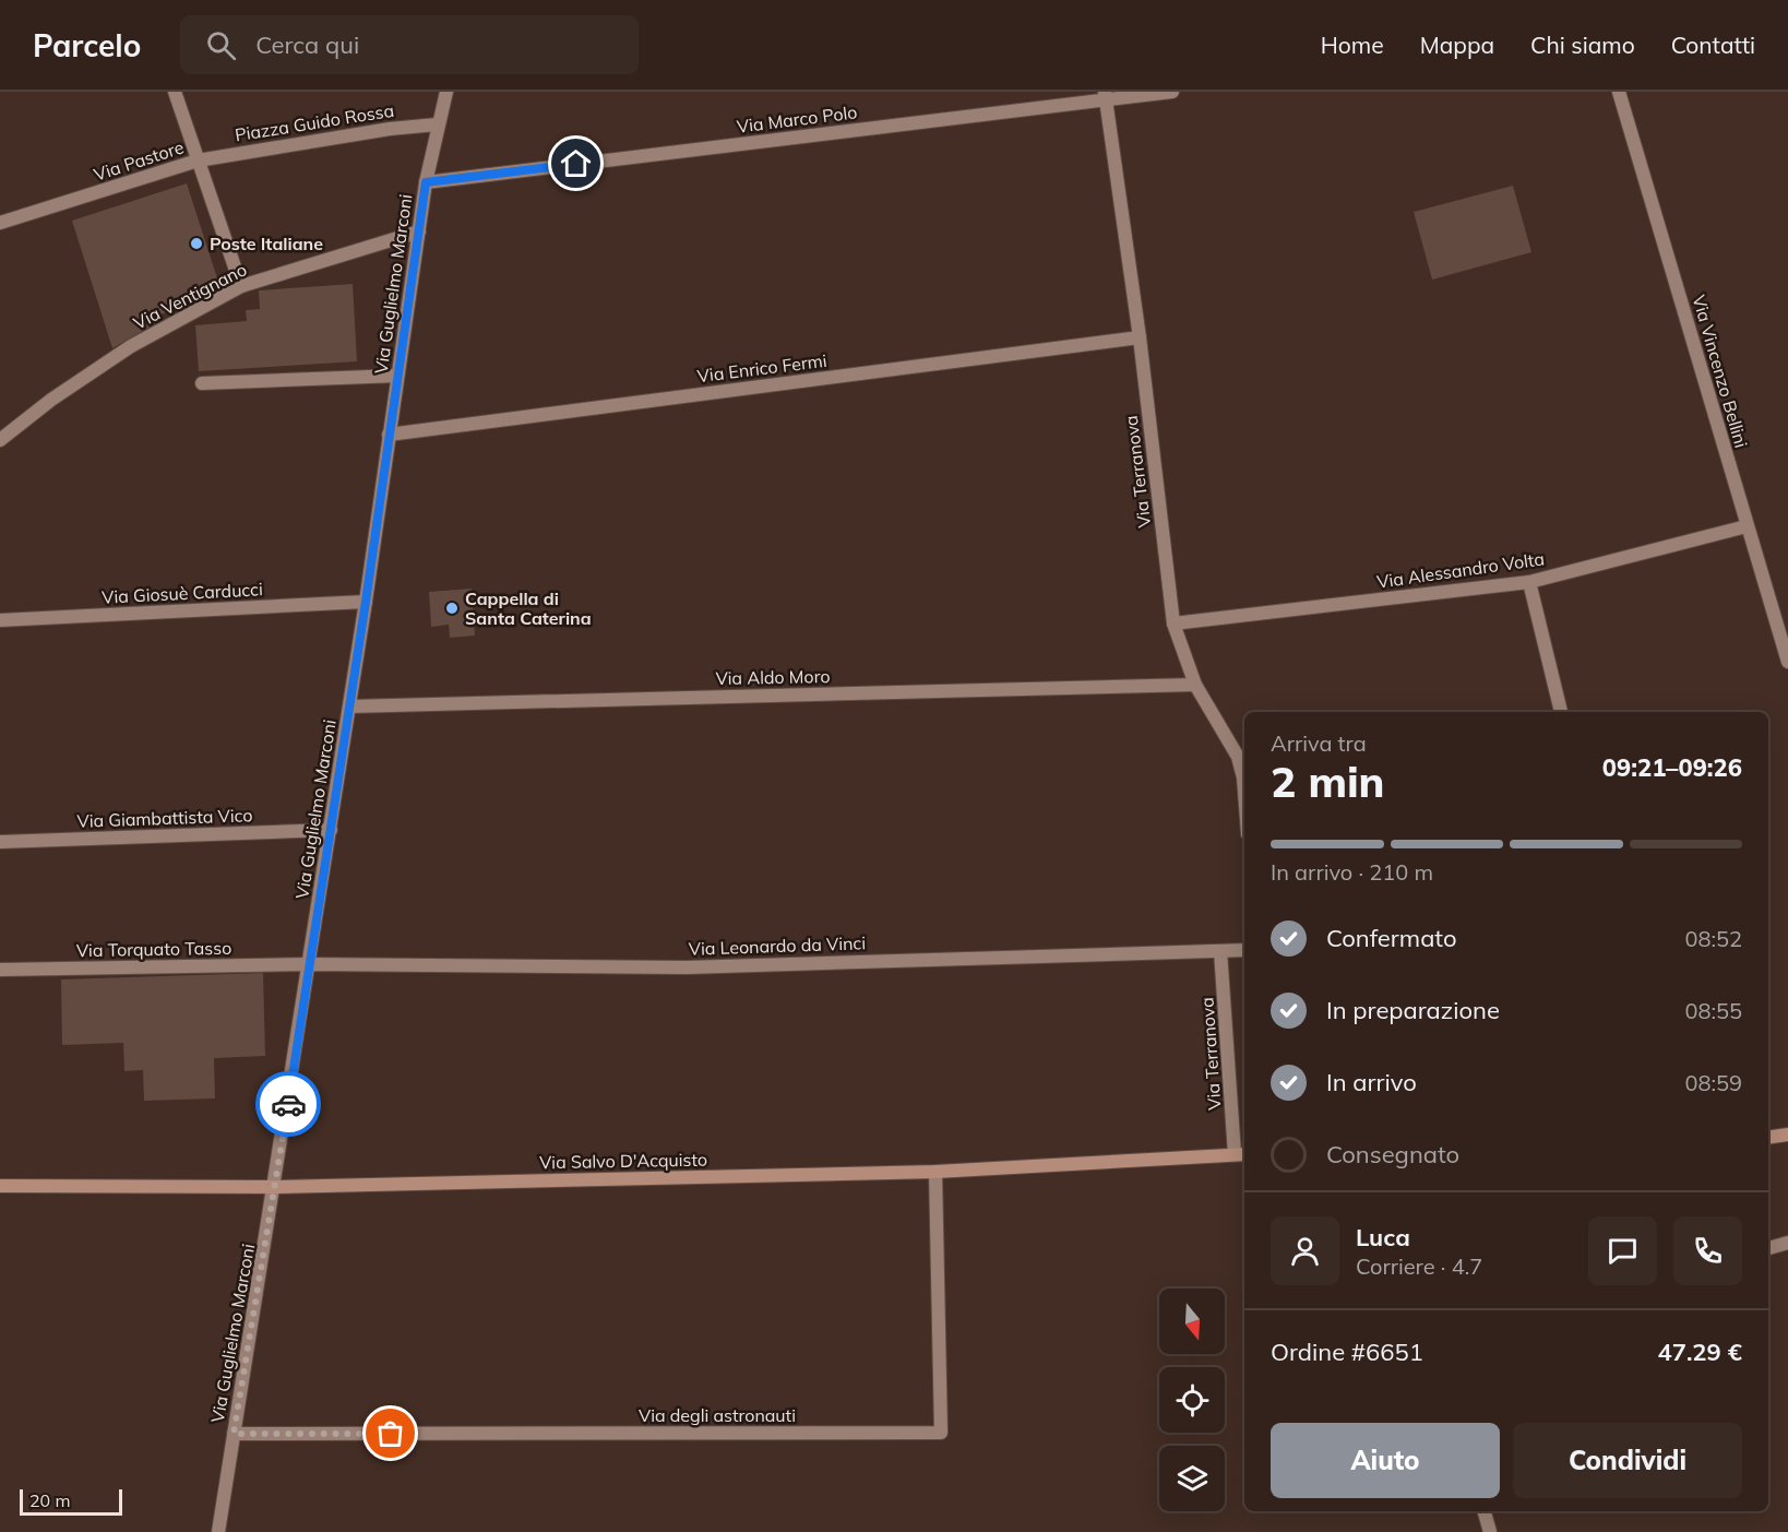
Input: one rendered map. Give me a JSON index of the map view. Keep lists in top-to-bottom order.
{
  "streets": {
    "main road": ["Via Salvo D'Acquisto"],
    "street": [
      "Via Marco Polo",
      "Piazza Guido Rossa",
      "Via Pastore",
      "Via Guglielmo Marconi",
      "Via Ventignano",
      "Via Enrico Fermi",
      "Via Vincenzo Bellini",
      "Via Terranova",
      "Via Alessandro Volta",
      "Via Giosuè Carducci",
      "Via Aldo Moro",
      "Via Giambattista Vico",
      "Via Leonardo da Vinci",
      "Via Torquato Tasso",
      "Via degli astronauti"
    ]
  },
  "crossings": [
    ["Via Marco Polo", "Via Guglielmo Marconi"],
    ["Via Marco Polo", "Via Terranova"],
    ["Piazza Guido Rossa", "Via Pastore"],
    ["Piazza Guido Rossa", "Via Guglielmo Marconi"],
    ["Via Pastore", "Via Ventignano"],
    ["Via Guglielmo Marconi", "Via Ventignano"],
    ["Via Guglielmo Marconi", "Via Enrico Fermi"],
    ["Via Guglielmo Marconi", "Via Giosuè Carducci"],
    ["Via Guglielmo Marconi", "Via Aldo Moro"],
    ["Via Guglielmo Marconi", "Via Giambattista Vico"],
    ["Via Guglielmo Marconi", "Via Leonardo da Vinci"],
    ["Via Guglielmo Marconi", "Via Torquato Tasso"],
    ["Via Guglielmo Marconi", "Via Salvo D'Acquisto"],
    ["Via Guglielmo Marconi", "Via degli astronauti"],
    ["Via Enrico Fermi", "Via Terranova"],
    ["Via Vincenzo Bellini", "Via Alessandro Volta"],
    ["Via Terranova", "Via Alessandro Volta"],
    ["Via Terranova", "Via Aldo Moro"],
    ["Via Terranova", "Via Leonardo da Vinci"],
    ["Via Terranova", "Via Salvo D'Acquisto"],
    ["Via Leonardo da Vinci", "Via Torquato Tasso"],
    ["Via Salvo D'Acquisto", "Via degli astronauti"]
  ],
  "places": ["Poste Italiane", "Cappella di Santa Caterina"],
  "scale_bar": "20 m",
  "north": "bottom",
  "page": {
    "header": "Parcelo",
    "search": "Cerca qui",
    "nav": [
      "Home",
      "Mappa",
      "Chi siamo",
      "Contatti"
    ],
    "heading": ["2 min", "Arriva tra", "09:21–09:26"],
    "panel": [
      "Luca",
      "Corriere · 4.7",
      "Ordine #6651",
      "47.29 €"
    ],
    "bar": "In arrivo · 210 m",
    "list": [
      ["Confermato", "08:52"],
      ["In preparazione", "08:55"],
      ["In arrivo", "08:59"],
      "Consegnato"
    ],
    "buttons": ["Aiuto", "Condividi"],
    "scale": "20 m"
  }
}
